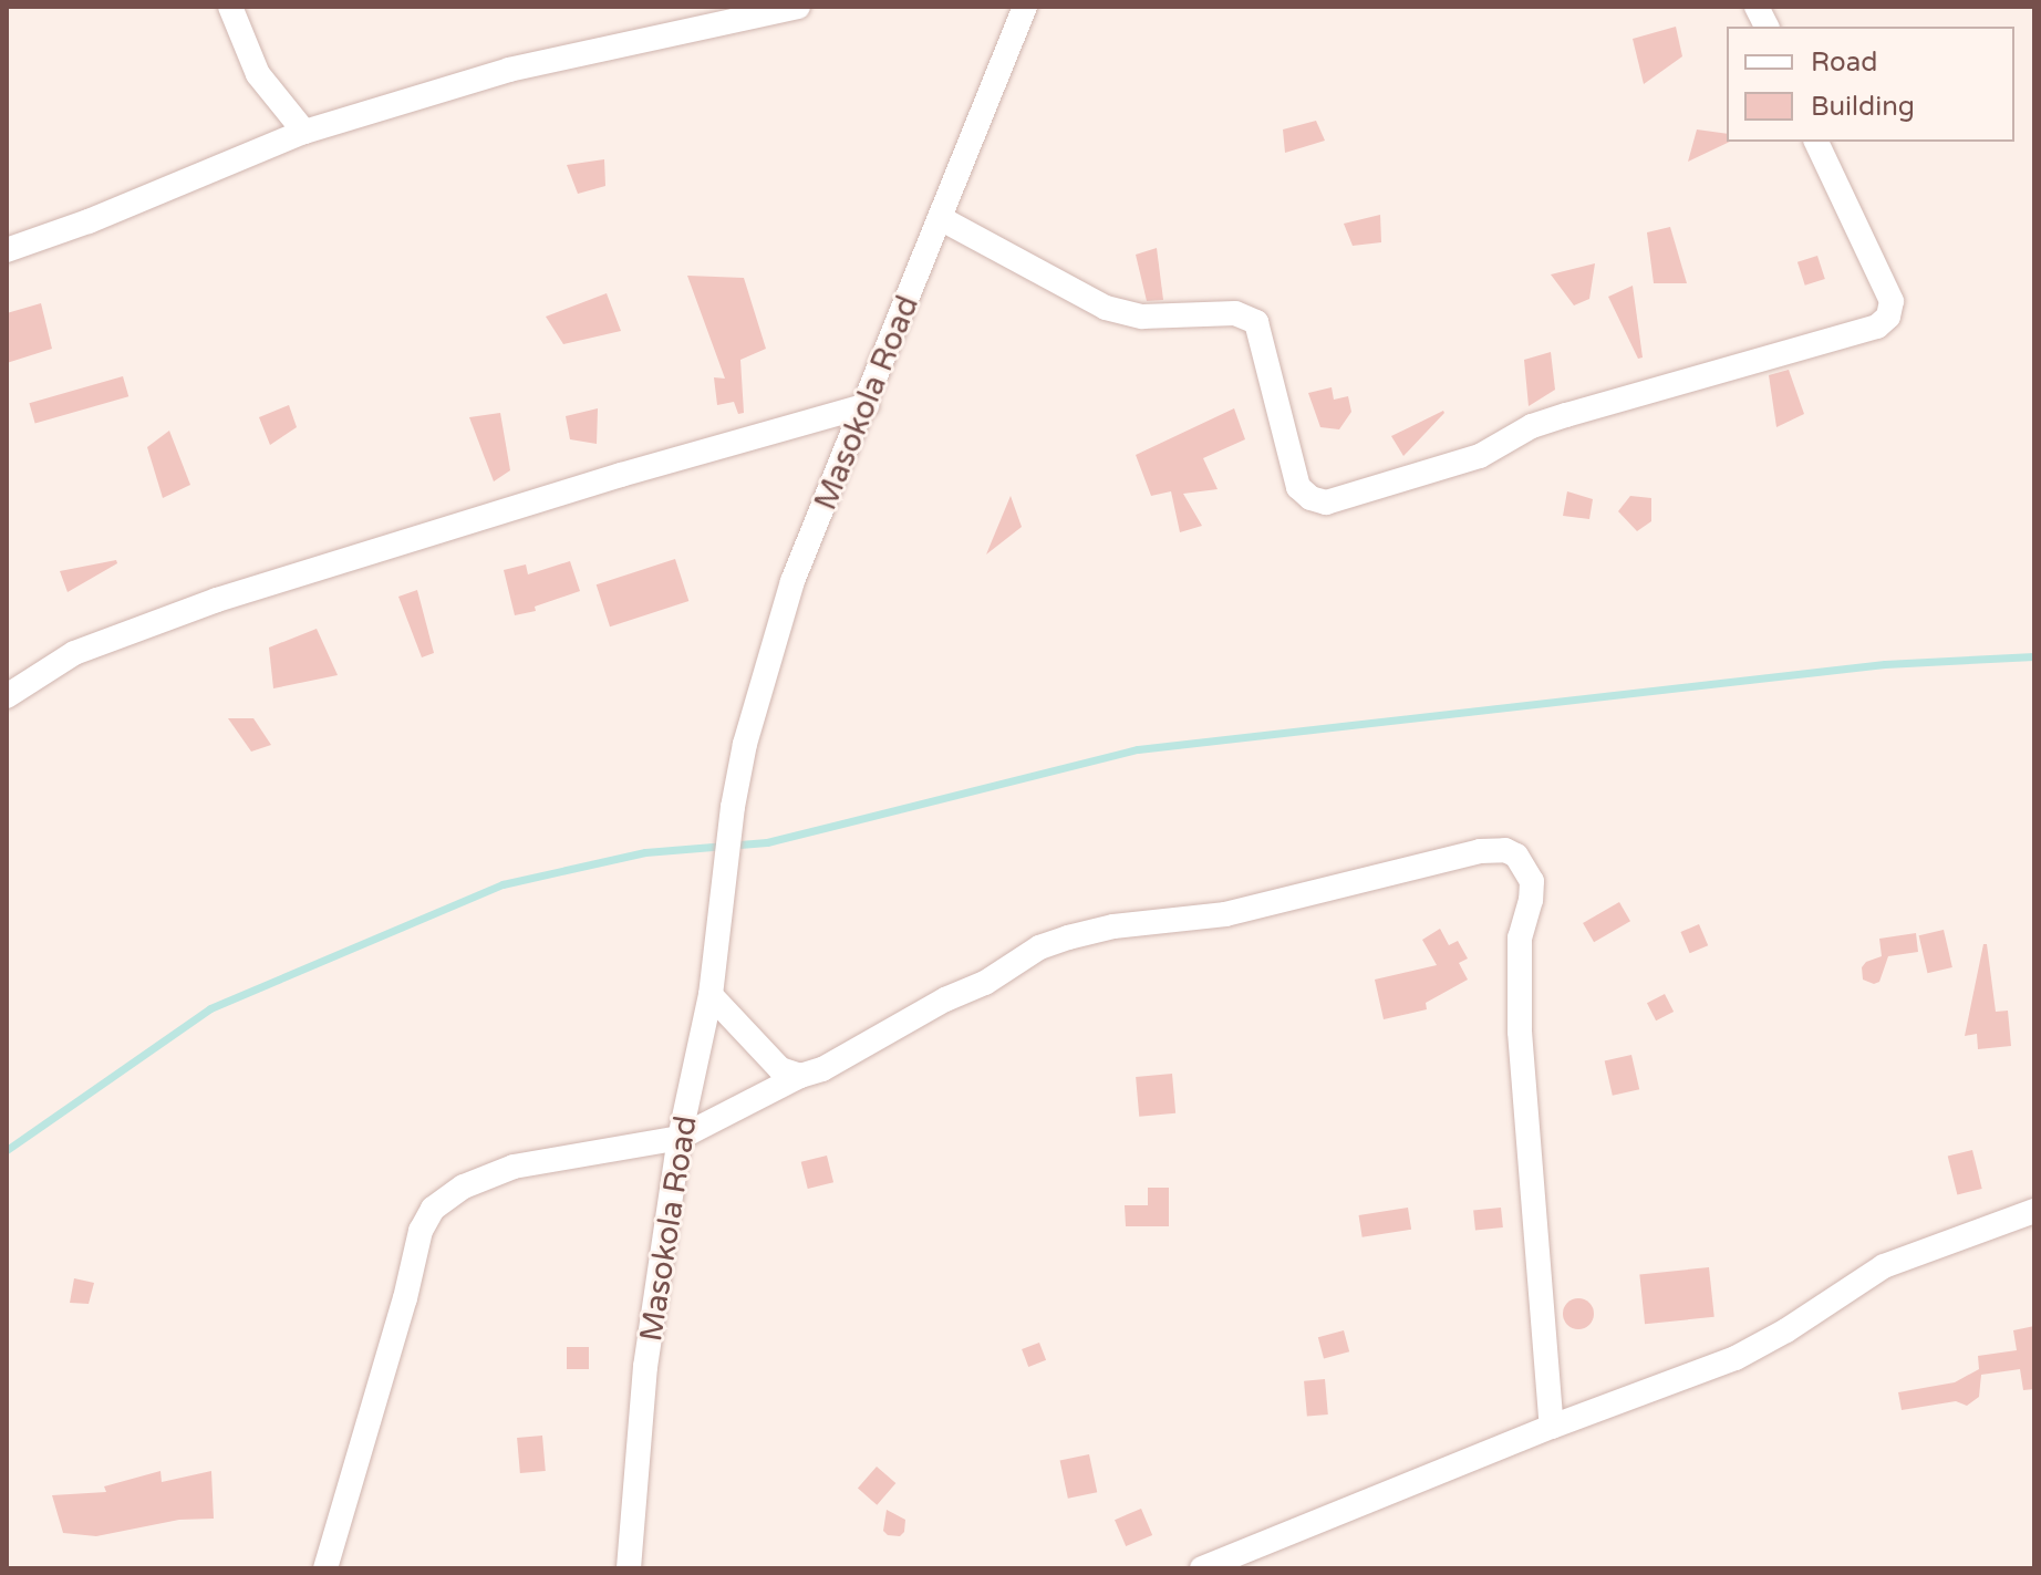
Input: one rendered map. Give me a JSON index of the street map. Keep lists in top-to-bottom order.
{
  "streets": {
    "street": ["Masokola Road"]
  },
  "legend": ["Road", "Building"]
}
